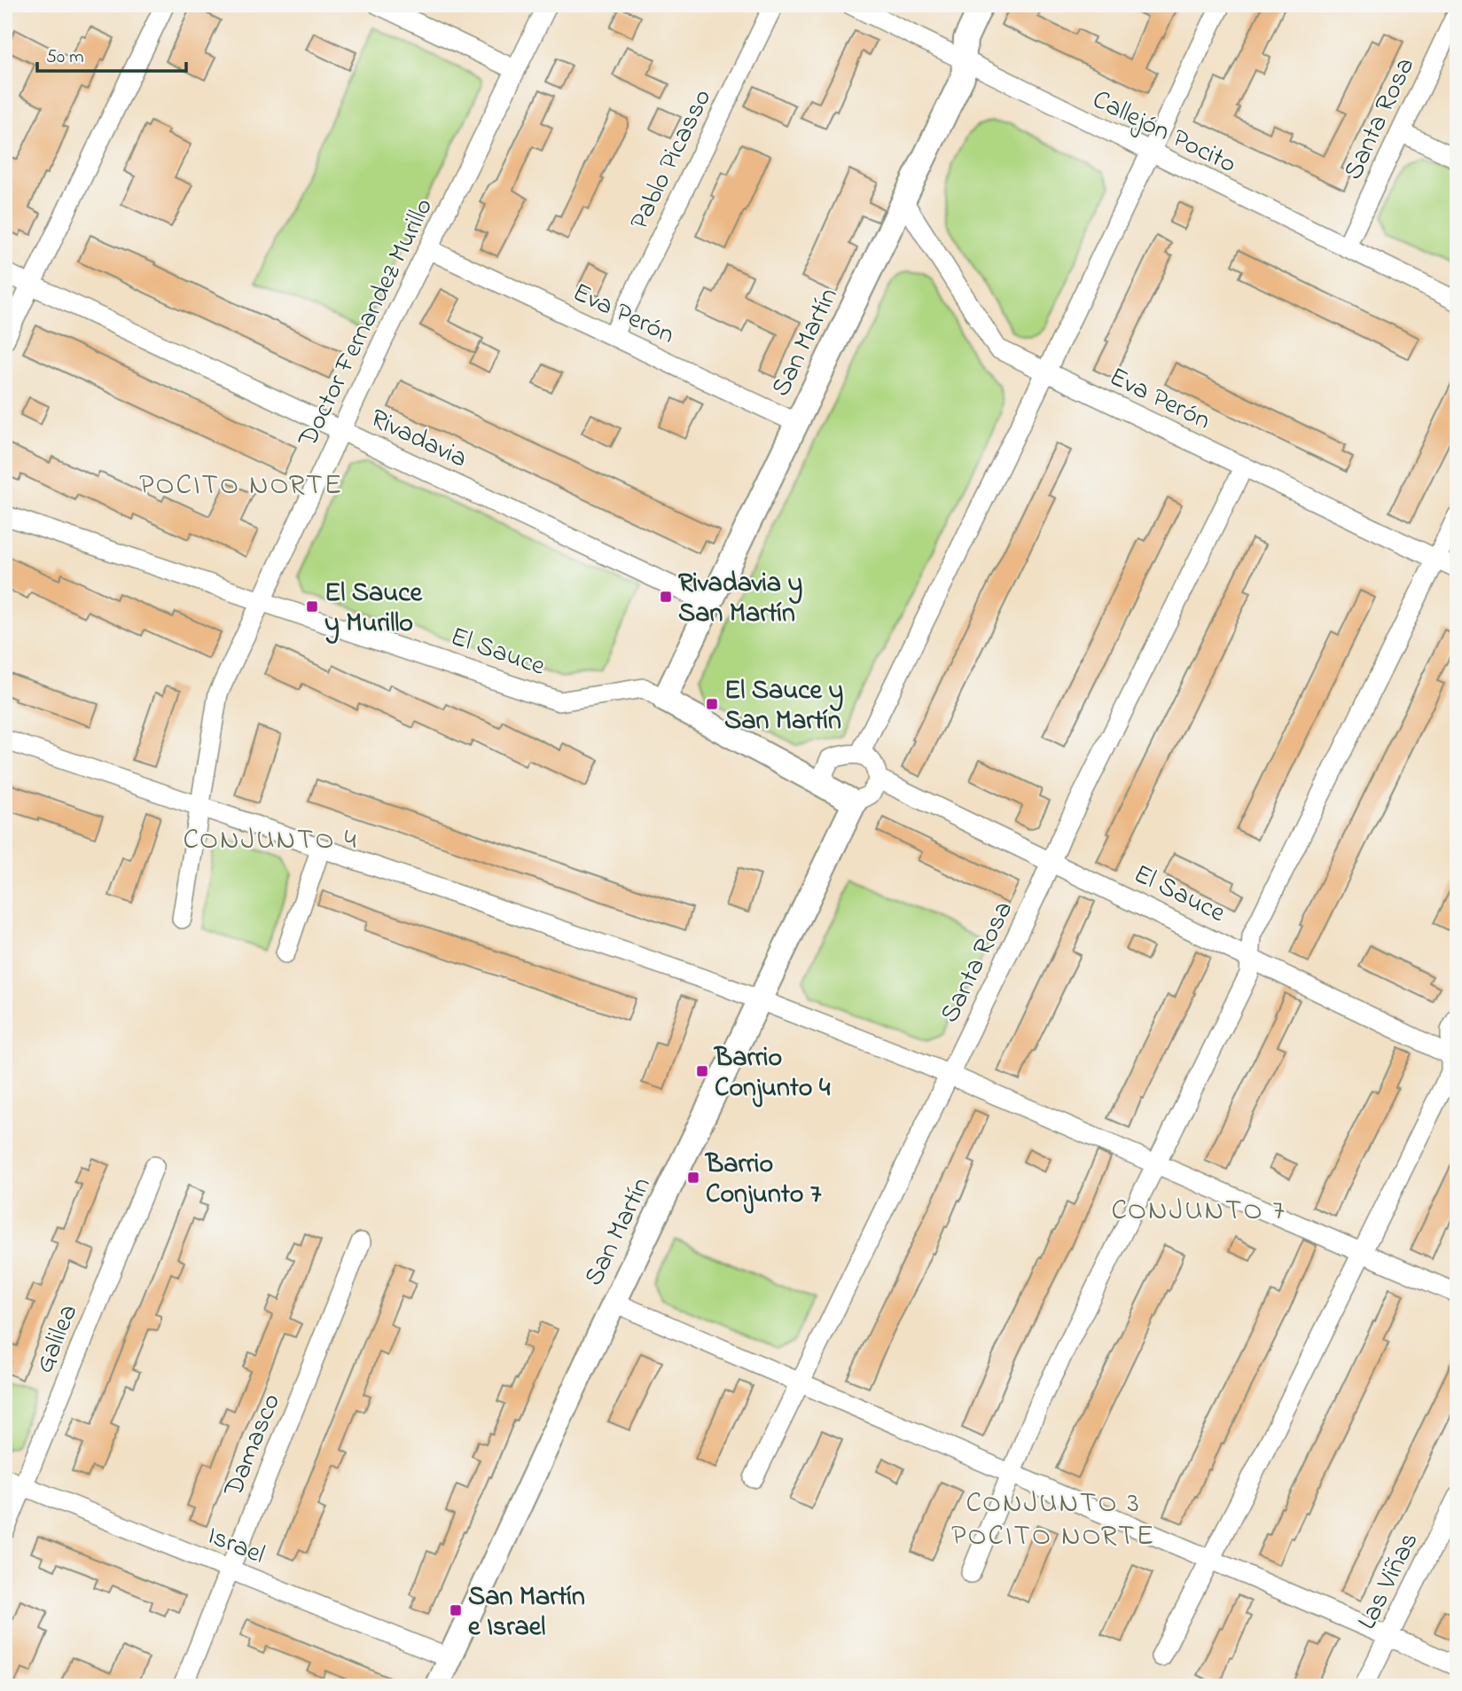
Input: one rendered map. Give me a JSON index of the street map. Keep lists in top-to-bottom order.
{
  "streets": {
    "street": [
      "Santa Rosa",
      "Callejón Pocito",
      "Pablo Picasso",
      "Eva Perón",
      "Doctor Fernandez Murillo",
      "San Martín",
      "Rivadavia",
      "El Sauce",
      "Galilea",
      "Damasco",
      "Israel",
      "Las Viñas"
    ]
  },
  "crossings": [
    ["Santa Rosa", "Callejón Pocito"],
    ["Santa Rosa", "Eva Perón"],
    ["Santa Rosa", "El Sauce"],
    ["Callejón Pocito", "San Martín"],
    ["Pablo Picasso", "Eva Perón"],
    ["Eva Perón", "Doctor Fernandez Murillo"],
    ["Eva Perón", "San Martín"],
    ["Doctor Fernandez Murillo", "Rivadavia"],
    ["Doctor Fernandez Murillo", "El Sauce"],
    ["San Martín", "Rivadavia"],
    ["San Martín", "El Sauce"],
    ["San Martín", "Israel"],
    ["Galilea", "Israel"],
    ["Damasco", "Israel"]
  ],
  "districts": [
    "POCITO NORTE",
    "CONJUNTO 4",
    "CONJUNTO 7",
    "CONJUNTO 3 POCITO NORTE"
  ],
  "places": {
    "transit": [
      "Rivadavia y San Martín",
      "El Sauce y Murillo",
      "El Sauce y San Martín",
      "Barrio Conjunto 4",
      "Barrio Conjunto 7",
      "San Martín e Israel"
    ]
  },
  "scale_bar": "50 m"
}
